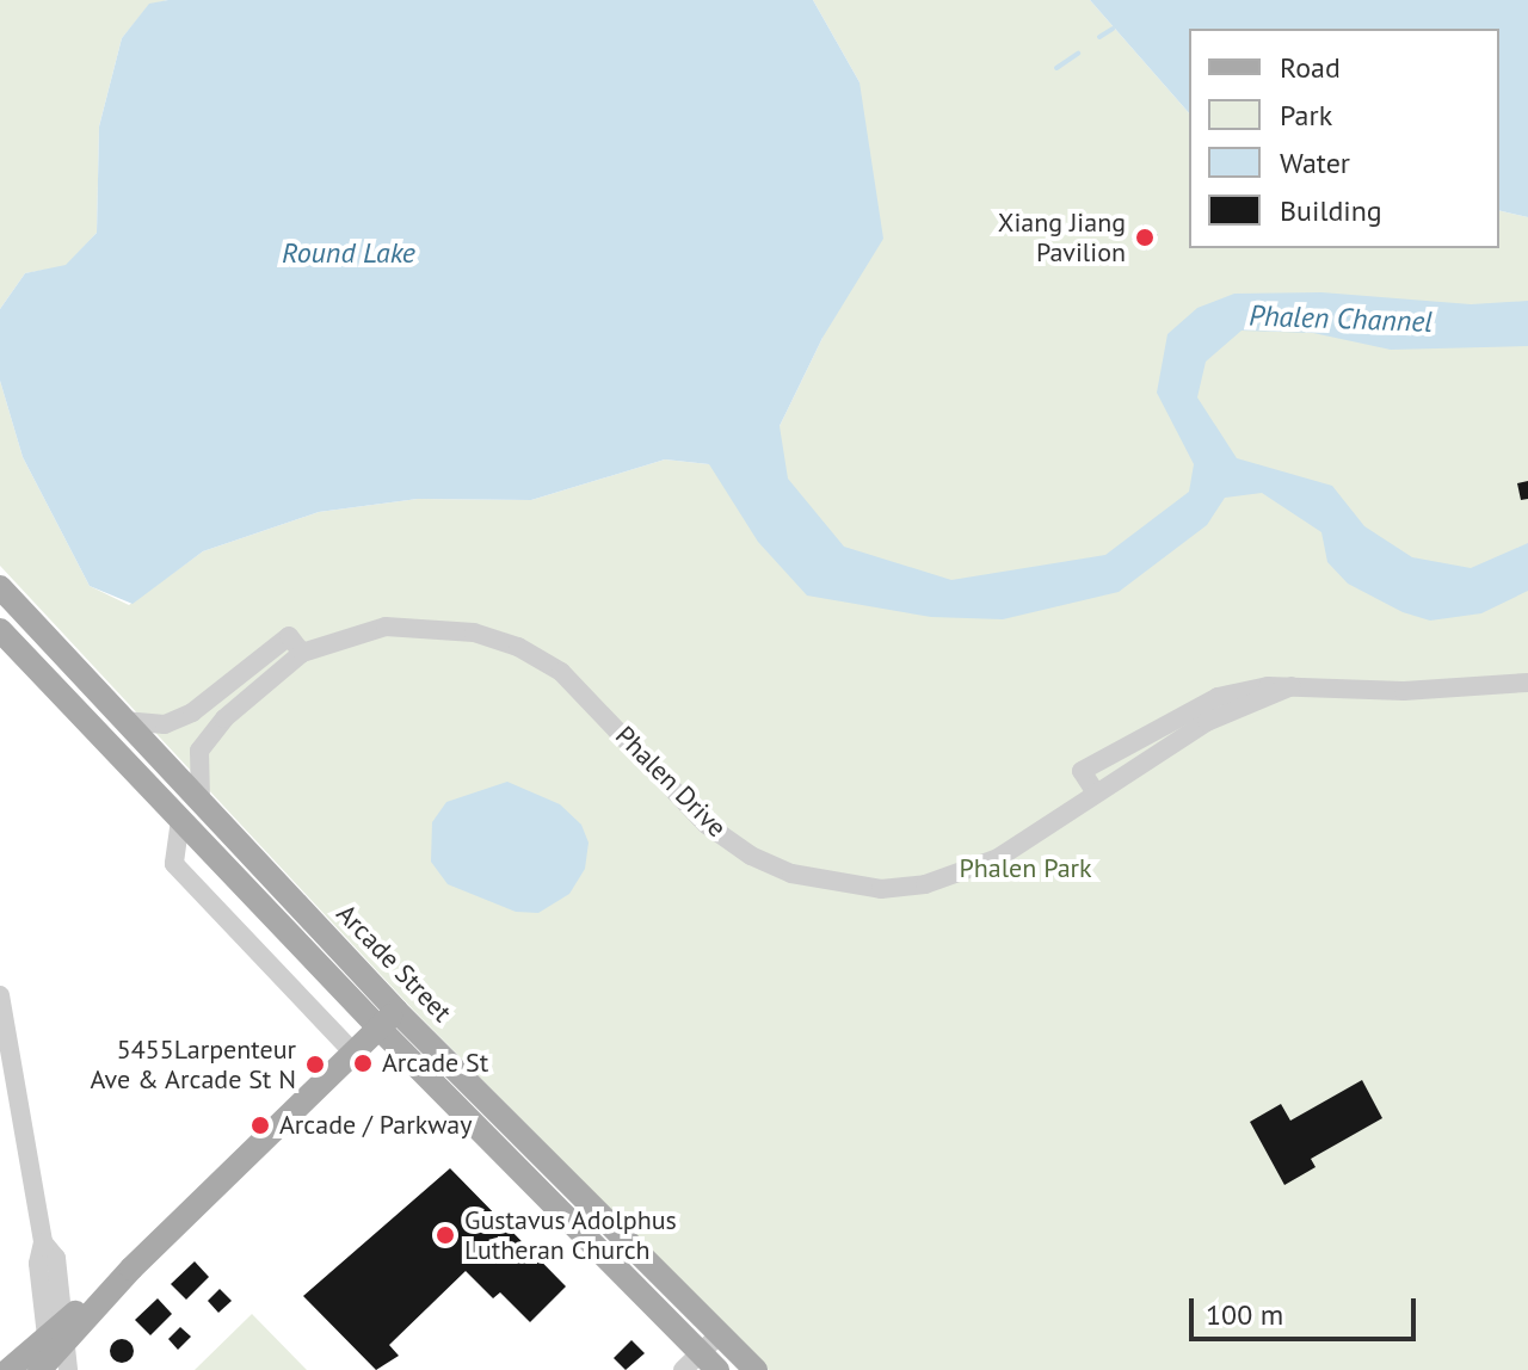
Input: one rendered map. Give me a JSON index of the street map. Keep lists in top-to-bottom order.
{
  "streets": {
    "main road": ["Arcade Street"],
    "street": ["Phalen Drive"]
  },
  "crossings": [
    ["Phalen Drive", "Arcade Street"]
  ],
  "water": ["Round Lake", "Phalen Channel"],
  "parks": ["Phalen Park"],
  "places": [
    "Xiang Jiang Pavilion",
    "Arcade St",
    "5455Larpenteur Ave & Arcade St N",
    "Arcade / Parkway",
    "Gustavus Adolphus Lutheran Church"
  ],
  "legend": [
    "Road",
    "Park",
    "Water",
    "Building"
  ],
  "scale_bar": "100 m"
}
